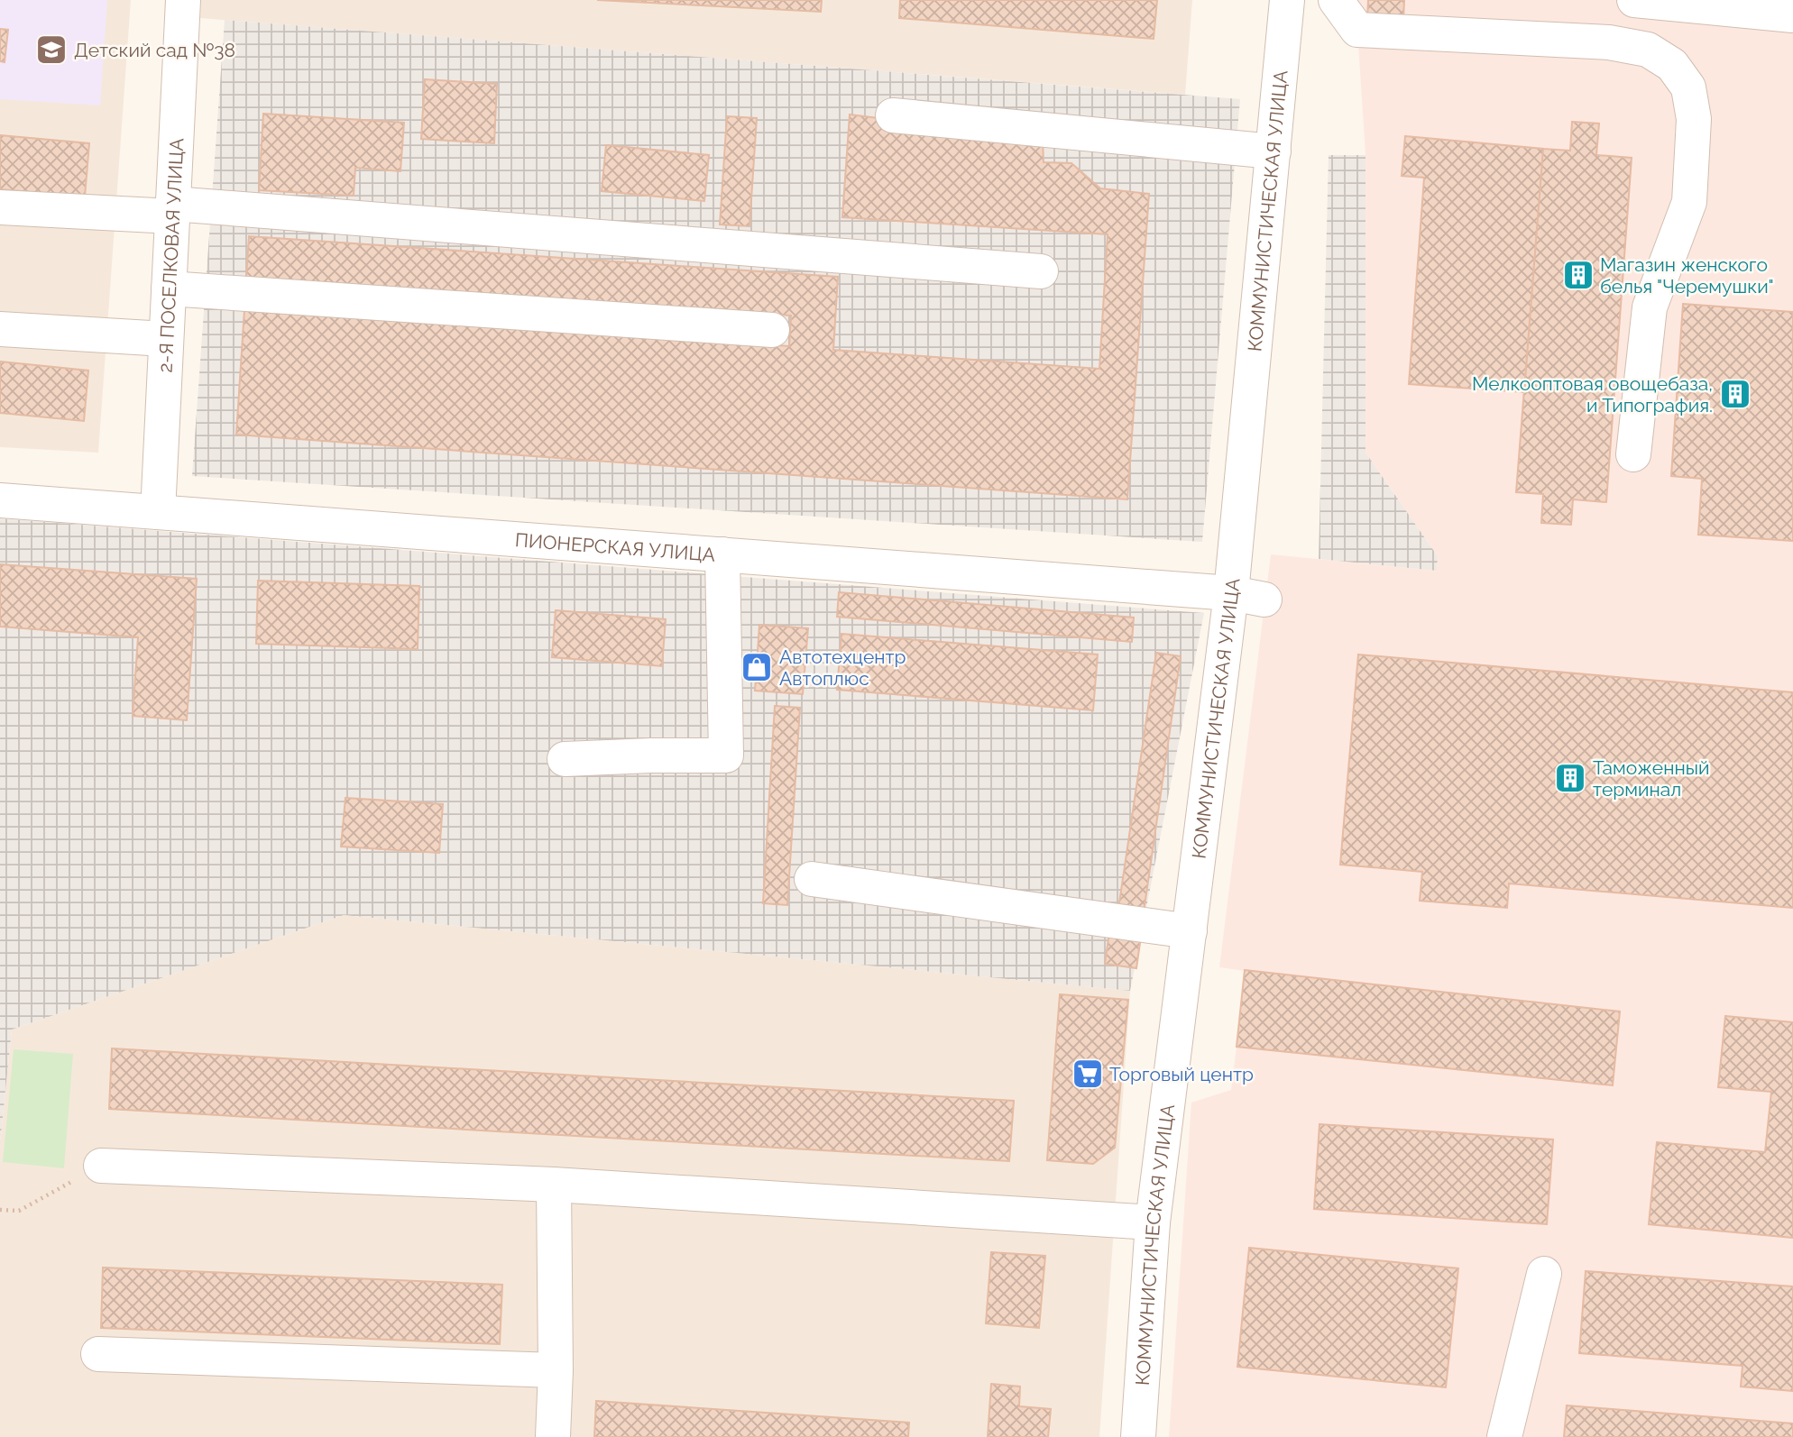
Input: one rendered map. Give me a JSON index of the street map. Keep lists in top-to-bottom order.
{
  "streets": {
    "street": ["КОММУНИСТИЧЕСКАЯ УЛИЦА", "2-Я ПОСЕЛКОВАЯ УЛИЦА", "ПИОНЕРСКАЯ УЛИЦА"]
  },
  "crossings": [
    ["КОММУНИСТИЧЕСКАЯ УЛИЦА", "ПИОНЕРСКАЯ УЛИЦА"],
    ["2-Я ПОСЕЛКОВАЯ УЛИЦА", "ПИОНЕРСКАЯ УЛИЦА"]
  ],
  "places": {
    "school or university": ["Детский сад №38"],
    "building": ["Магазин женского белья \"Черемушки\"", "Мелкооптовая овощебаза, и Типография.", "Таможенный терминал"],
    "shop": ["Автотехцентр Автоплюс"],
    "supermarket": ["Торговый центр"]
  }
}
